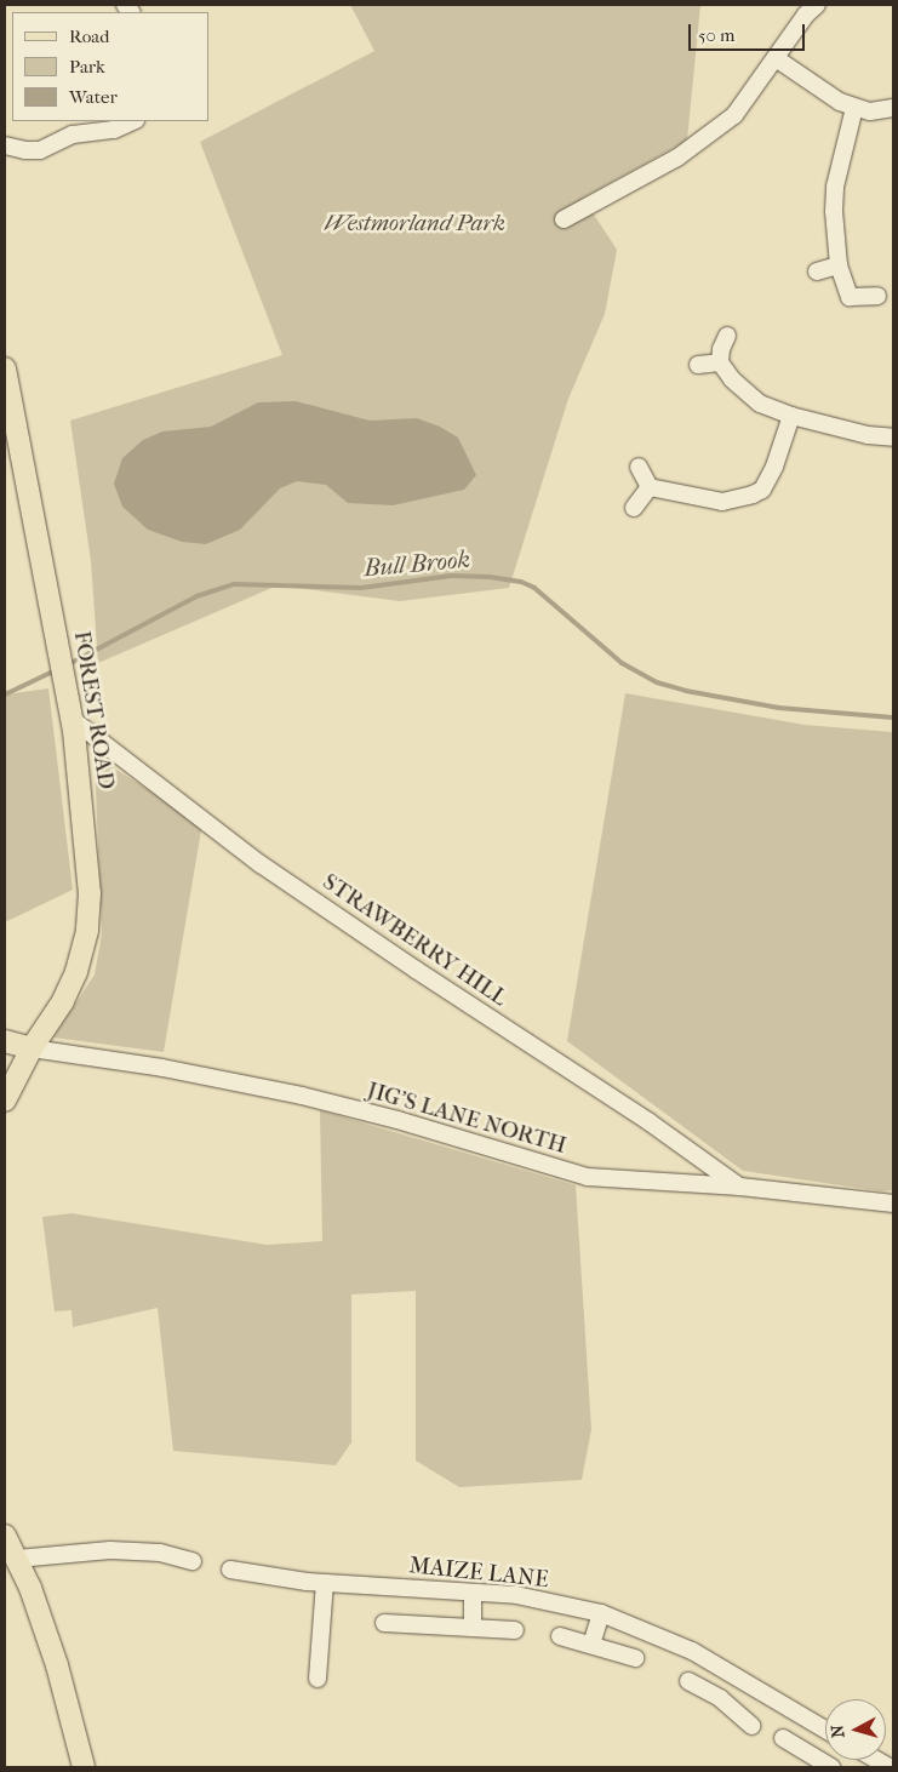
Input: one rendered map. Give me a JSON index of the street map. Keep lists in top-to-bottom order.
{
  "streets": {
    "main road": ["FOREST ROAD"],
    "street": ["STRAWBERRY HILL", "JIG'S LANE NORTH", "MAIZE LANE"]
  },
  "crossings": [
    ["FOREST ROAD", "STRAWBERRY HILL"],
    ["FOREST ROAD", "JIG'S LANE NORTH"],
    ["STRAWBERRY HILL", "JIG'S LANE NORTH"]
  ],
  "water": ["Bull Brook"],
  "parks": ["Westmorland Park"],
  "legend": ["Road", "Park", "Water"],
  "scale_bar": "50 m",
  "north": "left"
}
